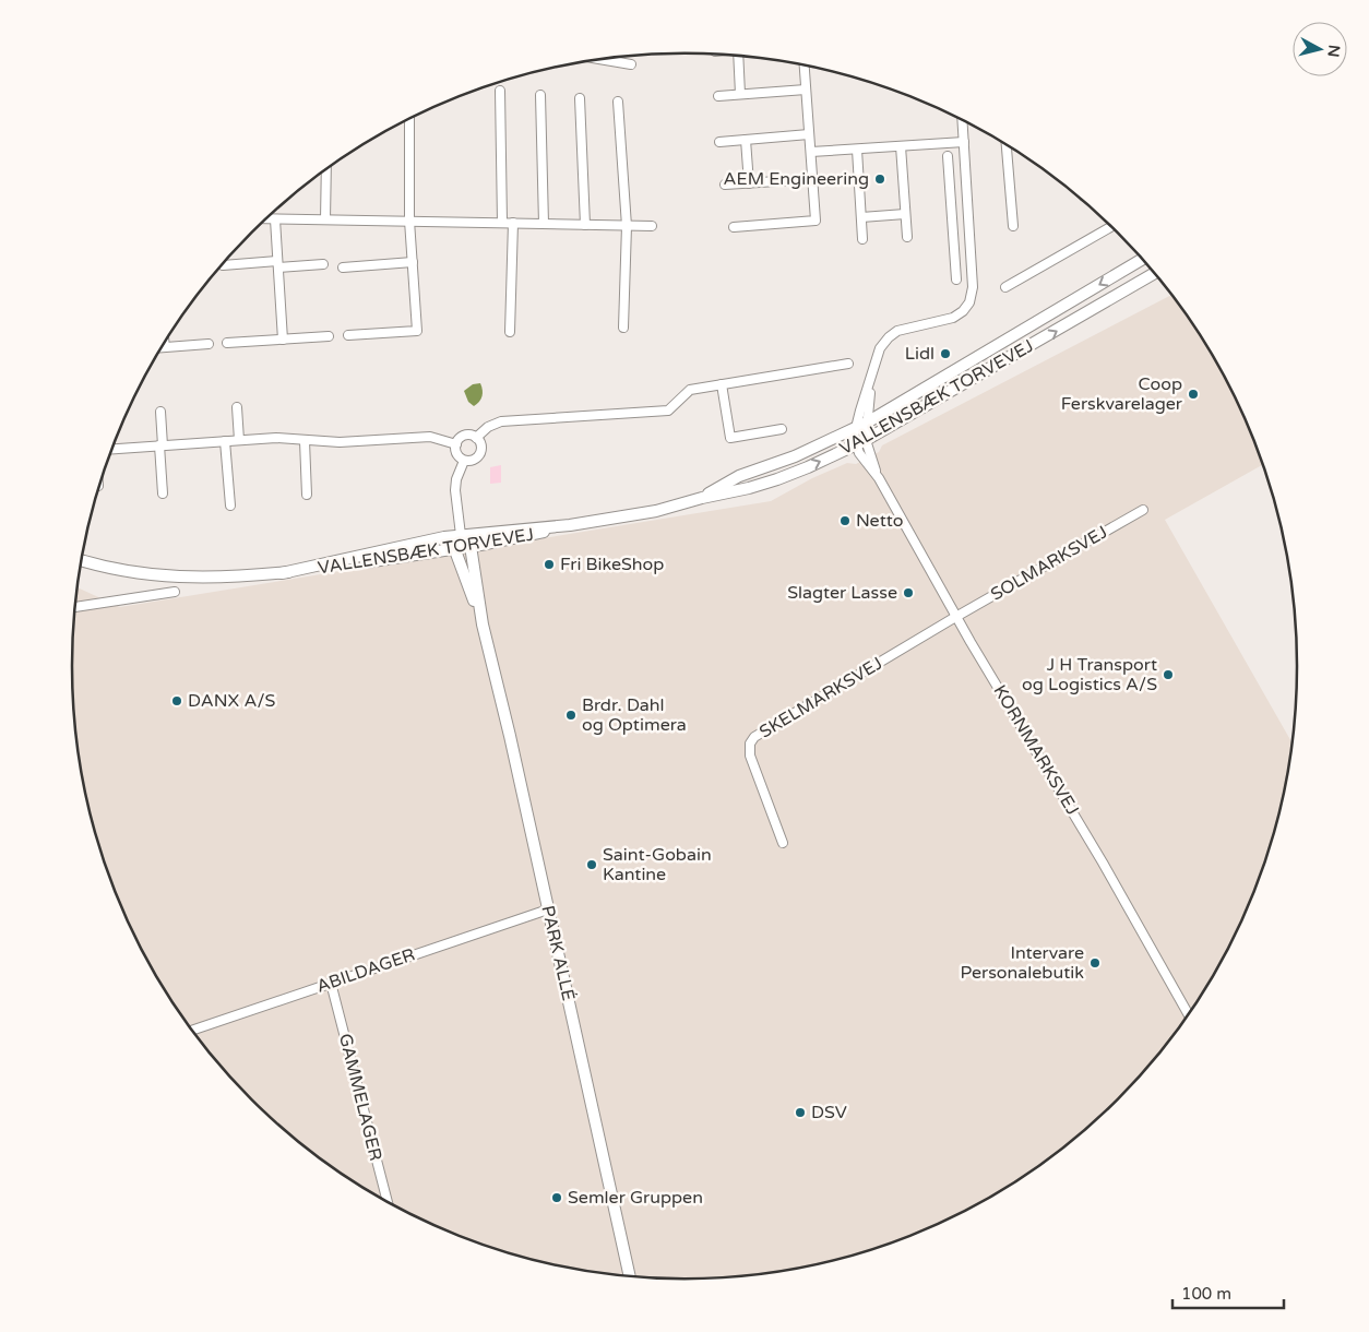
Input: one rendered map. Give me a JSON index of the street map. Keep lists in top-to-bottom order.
{
  "streets": {
    "street": [
      "VALLENSBÆK TORVEVEJ",
      "SOLMARKSVEJ",
      "SKELMARKSVEJ",
      "KORNMARKSVEJ",
      "PARK ALLÉ",
      "ABILDAGER",
      "GAMMELAGER"
    ]
  },
  "crossings": [
    ["VALLENSBÆK TORVEVEJ", "KORNMARKSVEJ"],
    ["VALLENSBÆK TORVEVEJ", "PARK ALLÉ"],
    ["SOLMARKSVEJ", "SKELMARKSVEJ"],
    ["SOLMARKSVEJ", "KORNMARKSVEJ"],
    ["SKELMARKSVEJ", "KORNMARKSVEJ"],
    ["PARK ALLÉ", "ABILDAGER"],
    ["ABILDAGER", "GAMMELAGER"]
  ],
  "places": [
    "AEM Engineering",
    "Lidl",
    "Coop Ferskvarelager",
    "Netto",
    "Fri BikeShop",
    "Slagter Lasse",
    "J H Transport og Logistics A/S",
    "DANX A/S",
    "Brdr. Dahl og Optimera",
    "Saint-Gobain Kantine",
    "Intervare Personalebutik",
    "DSV",
    "Semler Gruppen"
  ],
  "scale_bar": "100 m",
  "north": "right"
}
